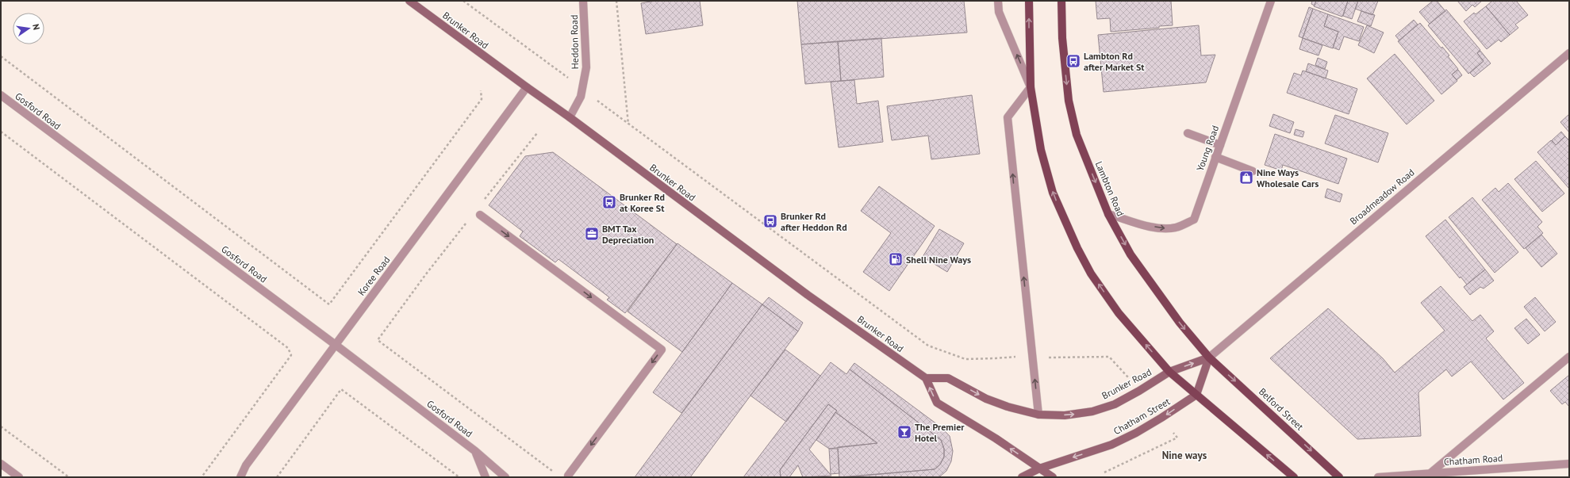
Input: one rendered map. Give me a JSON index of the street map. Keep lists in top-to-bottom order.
{
  "streets": {
    "main road": [
      "Brunker Road",
      "Lambton Road",
      "Belford Street",
      "Chatham Street"
    ],
    "street": [
      "Heddon Road",
      "Gosford Road",
      "Young Road",
      "Broadmeadow Road",
      "Koree Road",
      "Chatham Road"
    ]
  },
  "crossings": [
    ["Brunker Road", "Heddon Road"],
    ["Brunker Road", "Lambton Road"],
    ["Brunker Road", "Broadmeadow Road"],
    ["Brunker Road", "Koree Road"],
    ["Brunker Road", "Belford Street"],
    ["Gosford Road", "Koree Road"],
    ["Young Road", "Lambton Road"],
    ["Lambton Road", "Broadmeadow Road"],
    ["Lambton Road", "Belford Street"],
    ["Broadmeadow Road", "Belford Street"]
  ],
  "one_way": ["Chatham Street"],
  "districts": ["Nine ways"],
  "places": {
    "bus stop": ["Lambton Rd after Market St", "Brunker Rd at Koree St", "Brunker Rd after Heddon Rd"],
    "shop": ["Nine Ways Wholesale Cars"],
    "office": ["BMT Tax Depreciation"],
    "fuel station": ["Shell Nine Ways"],
    "bar": ["The Premier Hotel"]
  },
  "north": "right"
}
